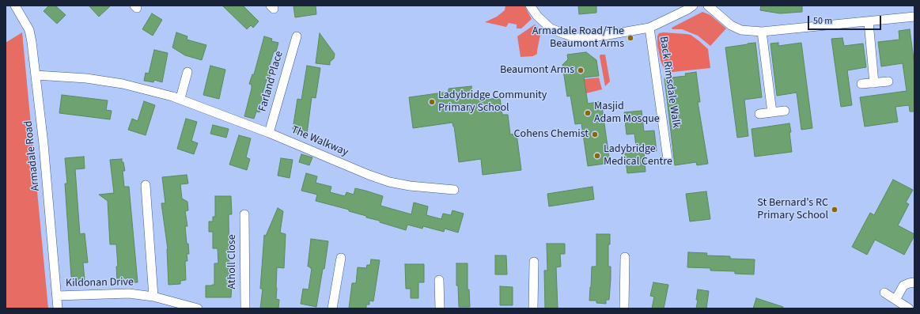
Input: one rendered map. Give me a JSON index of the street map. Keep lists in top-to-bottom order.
{
  "streets": {
    "street": [
      "Farland Place",
      "Back Rimsdale Walk",
      "The Walkway",
      "Armadale Road",
      "Atholl Close",
      "Kildonan Drive"
    ]
  },
  "crossings": [
    ["Farland Place", "The Walkway"],
    ["The Walkway", "Armadale Road"],
    ["Armadale Road", "Kildonan Drive"]
  ],
  "places": [
    "Armadale Road/The Beaumont Arms",
    "Beaumont Arms",
    "Ladybridge Community Primary School",
    "Masjid Adam Mosque",
    "Cohens Chemist",
    "Ladybridge Medical Centre",
    "St Bernard's RC Primary School"
  ],
  "scale_bar": "50 m"
}
